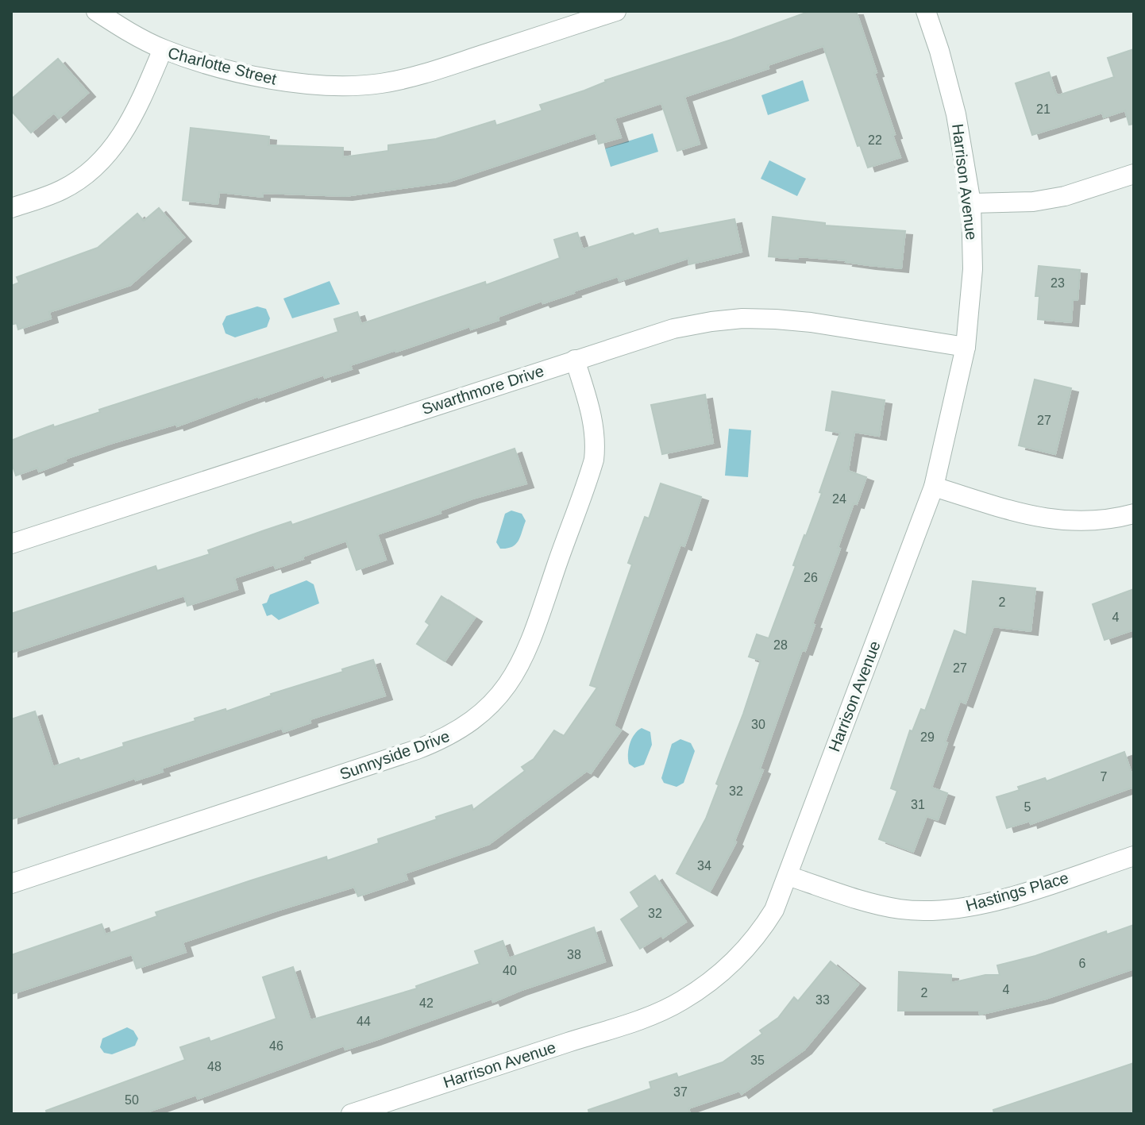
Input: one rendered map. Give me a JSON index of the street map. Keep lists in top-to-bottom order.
{
  "streets": {
    "street": [
      "Charlotte Street",
      "Harrison Avenue",
      "Swarthmore Drive",
      "Sunnyside Drive",
      "Hastings Place"
    ]
  },
  "crossings": [
    ["Harrison Avenue", "Swarthmore Drive"],
    ["Harrison Avenue", "Hastings Place"],
    ["Swarthmore Drive", "Sunnyside Drive"]
  ],
  "house_numbers": [
    "21",
    "22",
    "23",
    "27",
    "24",
    "26",
    "2",
    "4",
    "28",
    "27",
    "30",
    "29",
    "7",
    "32",
    "31",
    "5",
    "34",
    "32",
    "38",
    "6",
    "40",
    "4",
    "2",
    "33",
    "42",
    "44",
    "46",
    "35",
    "48",
    "37",
    "50"
  ]
}
